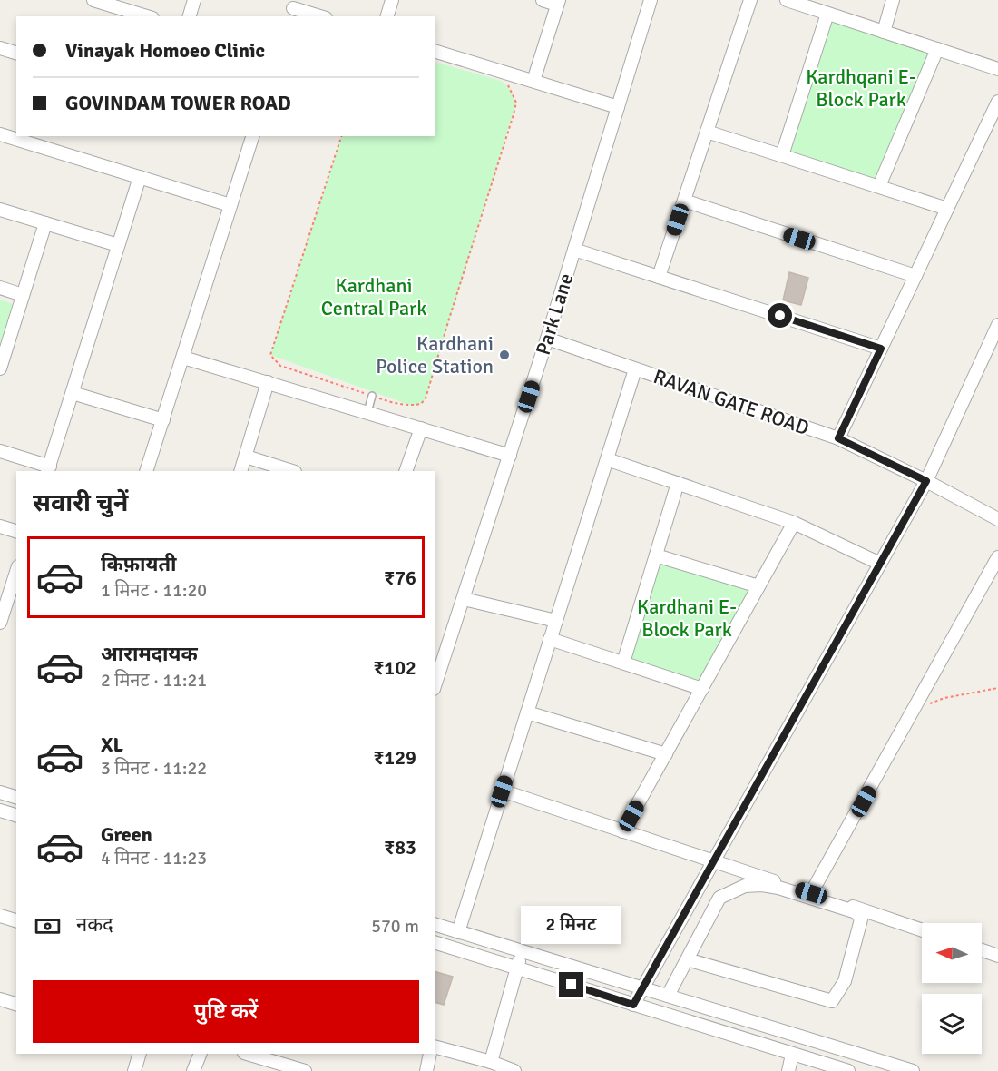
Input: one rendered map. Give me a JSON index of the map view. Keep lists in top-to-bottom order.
{
  "streets": {
    "street": ["Park Lane", "RAVAN GATE ROAD"]
  },
  "crossings": [
    ["Park Lane", "RAVAN GATE ROAD"]
  ],
  "parks": ["Kardhqani E- Block Park", "Kardhani Central Park", "Kardhani E- Block Park"],
  "places": ["Kardhani Police Station"],
  "north": "left",
  "page": {
    "banner": ["Vinayak Homoeo Clinic", "GOVINDAM TOWER ROAD"],
    "heading": "सवारी चुनें",
    "list": [
      {
        "name": "किफ़ायती",
        "note": "1 मिनट · 11:20",
        "value": "₹76"
      },
      {
        "name": "आरामदायक",
        "note": "2 मिनट · 11:21",
        "value": "₹102"
      },
      {
        "name": "XL",
        "note": "3 मिनट · 11:22",
        "value": "₹129"
      },
      {
        "name": "Green",
        "note": "4 मिनट · 11:23",
        "value": "₹83"
      }
    ],
    "pay": ["नकद", "570 m"],
    "bubble": "2 मिनट",
    "buttons": "पुष्टि करें"
  }
}
